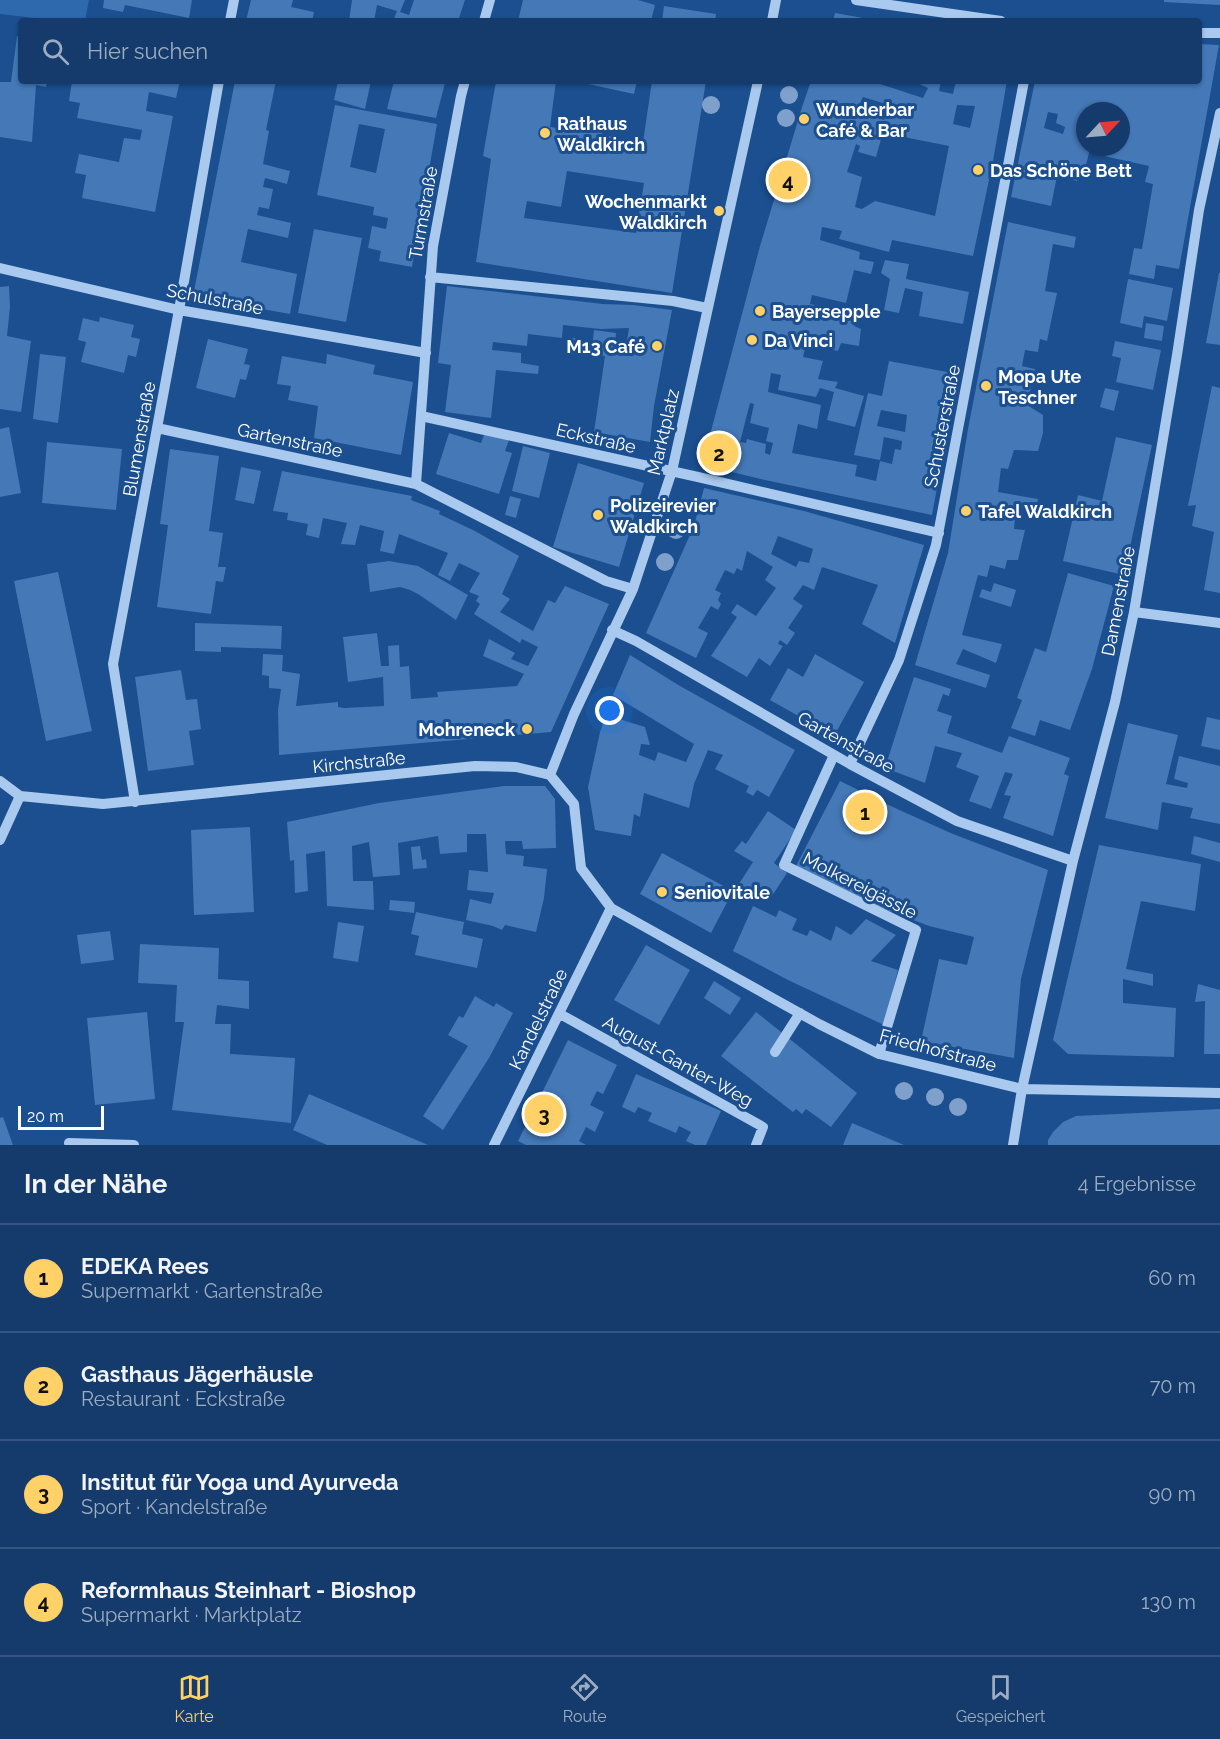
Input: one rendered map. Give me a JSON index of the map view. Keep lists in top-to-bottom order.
{
  "streets": {
    "street": [
      "Turmstraße",
      "Schulstraße",
      "Schusterstraße",
      "Marktplatz",
      "Eckstraße",
      "Blumenstraße",
      "Gartenstraße",
      "Damenstraße",
      "Kirchstraße",
      "Molkereigässle",
      "Kandelstraße",
      "Friedhofstraße",
      "August-Ganter-Weg"
    ]
  },
  "crossings": [
    ["Turmstraße", "Schulstraße"],
    ["Schulstraße", "Blumenstraße"],
    ["Schusterstraße", "Eckstraße"],
    ["Schusterstraße", "Gartenstraße"],
    ["Marktplatz", "Eckstraße"],
    ["Marktplatz", "Gartenstraße"],
    ["Marktplatz", "Kirchstraße"],
    ["Blumenstraße", "Gartenstraße"],
    ["Blumenstraße", "Kirchstraße"],
    ["Gartenstraße", "Damenstraße"],
    ["Gartenstraße", "Molkereigässle"],
    ["Damenstraße", "Friedhofstraße"],
    ["Molkereigässle", "Friedhofstraße"],
    ["Kandelstraße", "Friedhofstraße"],
    ["Kandelstraße", "August-Ganter-Weg"]
  ],
  "places": [
    "Wunderbar Café & Bar",
    "Rathaus Waldkirch",
    "Das Schöne Bett",
    "Wochenmarkt Waldkirch",
    "Bayersepple",
    "Da Vinci",
    "M13 Café",
    "Mopa Ute Teschner",
    "Tafel Waldkirch",
    "Polizeirevier Waldkirch",
    "Mohreneck",
    "Seniovitale"
  ],
  "scale_bar": "20 m",
  "north": "top right",
  "page": {
    "search": "Hier suchen",
    "pins": [
      "4",
      "2",
      "1",
      "3"
    ],
    "scale": "20 m",
    "heading": ["In der Nähe", "4 Ergebnisse"],
    "list": [
      {
        "mark": "1",
        "name": "EDEKA Rees",
        "note": "Supermarkt · Gartenstraße",
        "value": "60 m"
      },
      {
        "mark": "2",
        "name": "Gasthaus Jägerhäusle",
        "note": "Restaurant · Eckstraße",
        "value": "70 m"
      },
      {
        "mark": "3",
        "name": "Institut für Yoga und Ayurveda",
        "note": "Sport · Kandelstraße",
        "value": "90 m"
      },
      {
        "mark": "4",
        "name": "Reformhaus Steinhart - Bioshop",
        "note": "Supermarkt · Marktplatz",
        "value": "130 m"
      }
    ],
    "nav": ["Karte", "Route", "Gespeichert"]
  }
}
